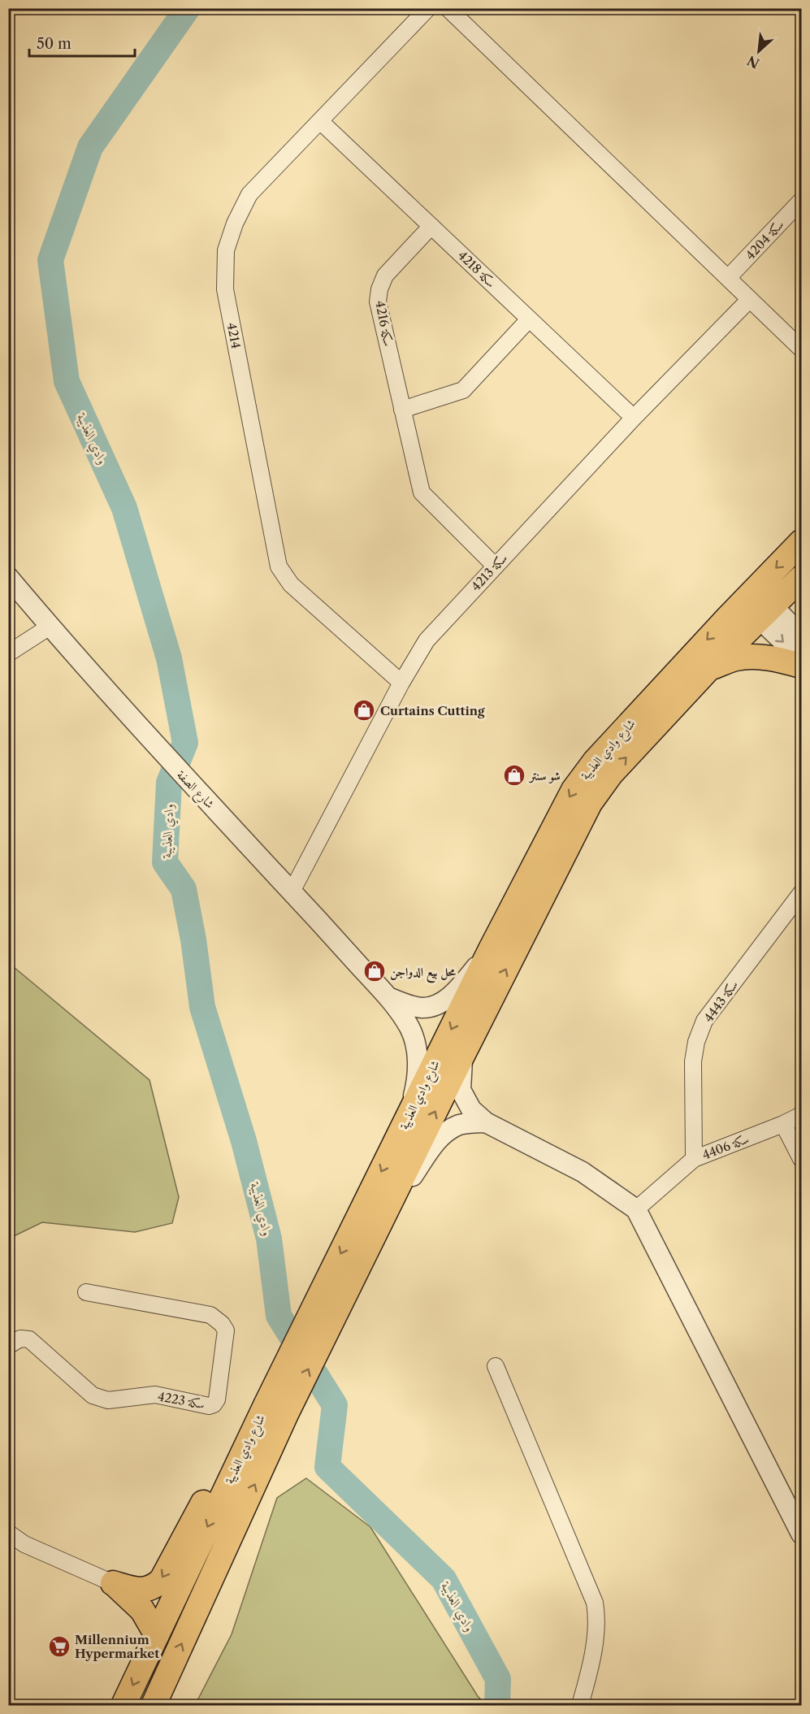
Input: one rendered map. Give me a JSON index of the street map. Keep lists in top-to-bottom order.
{
  "streets": {
    "main road": ["شارع وادي العذيبة"],
    "street": [
      "سكة 4204",
      "سكة 4218",
      "سكة 4216",
      "4214",
      "سكة 4213",
      "شارع الصفة",
      "سكة 4443",
      "سكة 4406",
      "سكة 4223"
    ]
  },
  "crossings": [
    ["سكة 4218", "سكة 4216"],
    ["سكة 4218", "4214"],
    ["سكة 4218", "سكة 4213"],
    ["سكة 4216", "سكة 4213"],
    ["4214", "سكة 4213"],
    ["سكة 4213", "شارع الصفة"],
    ["شارع وادي العذيبة", "شارع الصفة"],
    ["سكة 4443", "سكة 4406"]
  ],
  "water": ["وادي العذيبة"],
  "places": {
    "shop": ["Curtains Cutting", "شو سنتر", "محل بيع الدواجن"],
    "supermarket": ["Millennium Hypermarket"]
  },
  "scale_bar": "50 m",
  "north": "bottom left"
}
